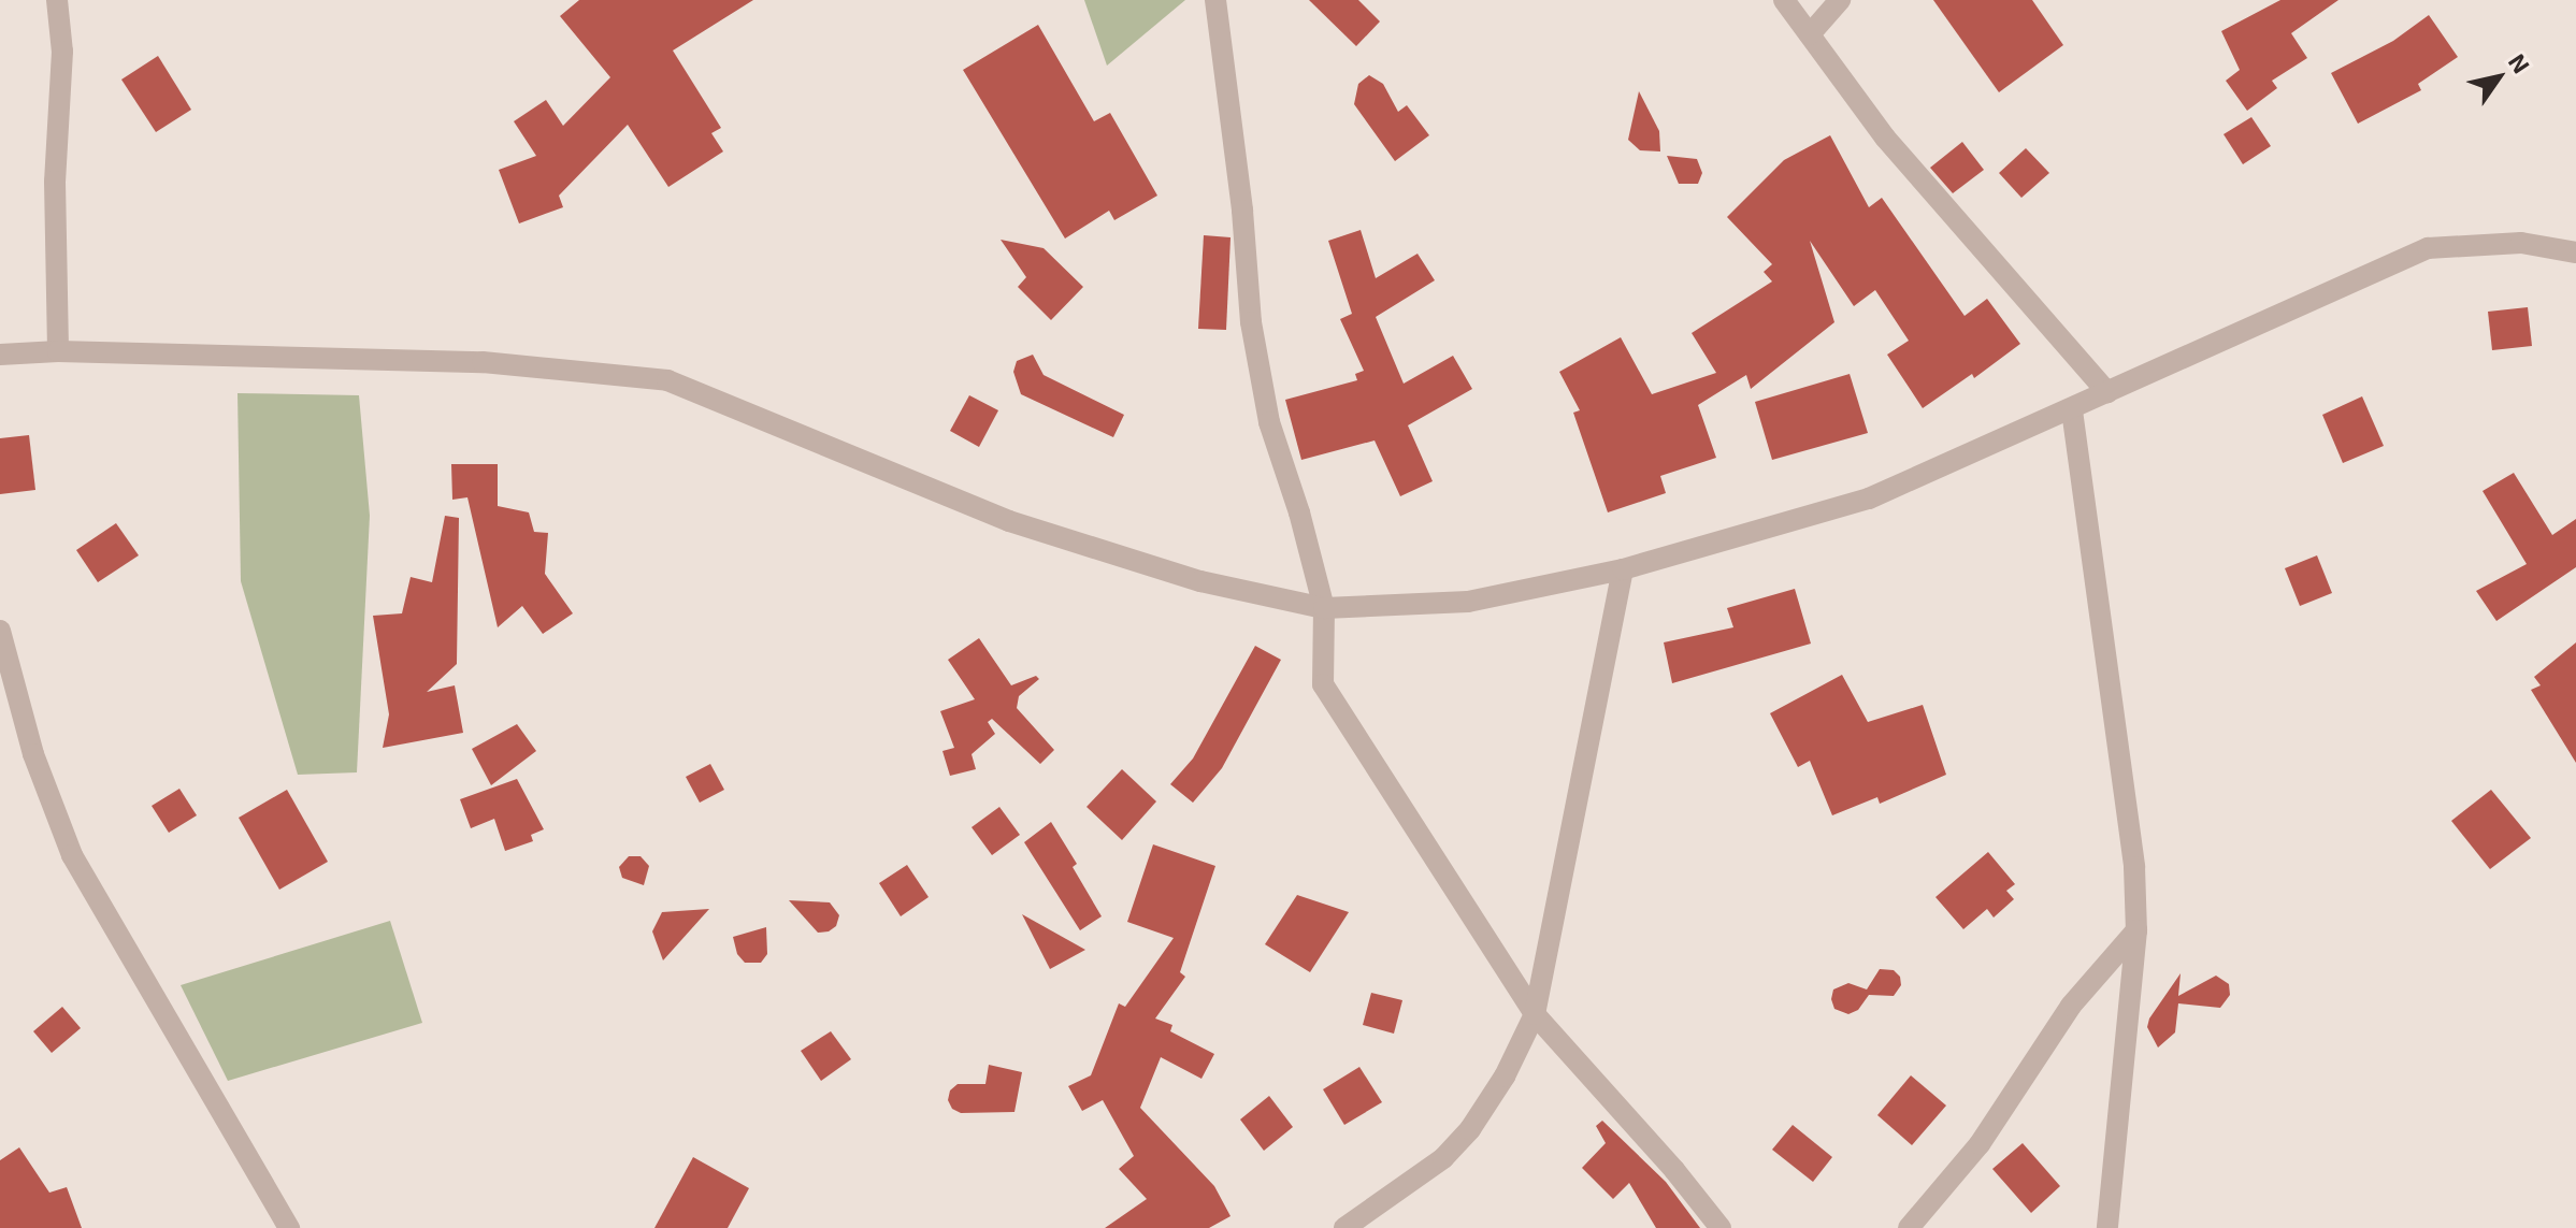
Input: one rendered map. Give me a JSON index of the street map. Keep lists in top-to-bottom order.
{
  "north": "top right"
}
